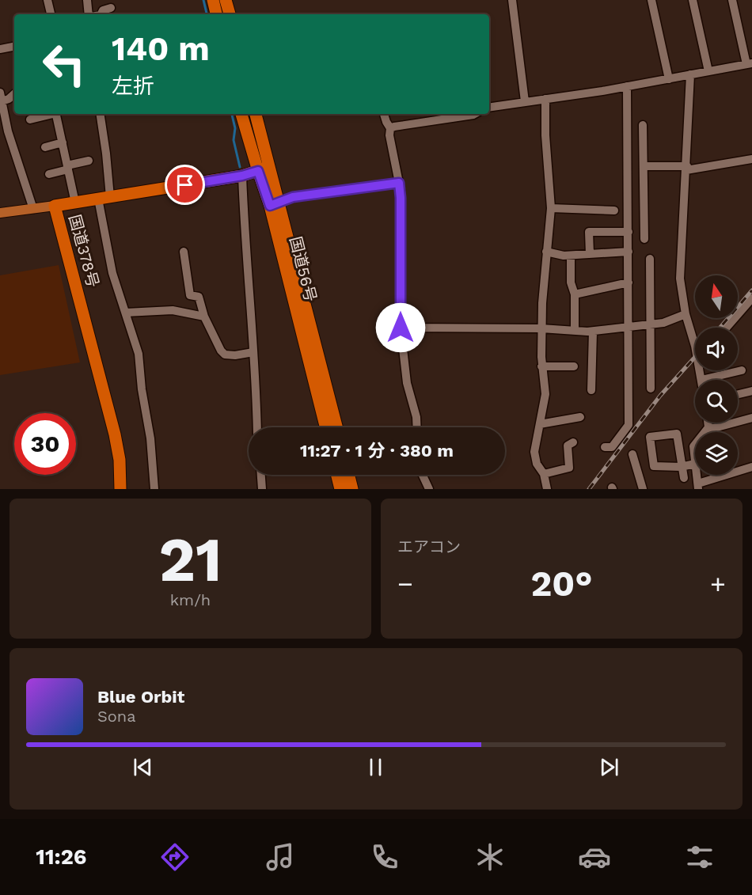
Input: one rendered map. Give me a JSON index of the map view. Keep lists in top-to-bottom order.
{
  "streets": {
    "highway": ["国道378号", "国道56号"]
  },
  "crossings": [
    ["国道378号", "国道56号"]
  ],
  "north": "top",
  "page": {
    "turn": ["140 m", "左折"],
    "limit": "30",
    "trip": "11:27 · 1 分 · 380 m",
    "tile": [
      ["21", "km/h"],
      "エアコン"
    ],
    "heat": ["−", "20°", "+"],
    "song": ["Blue Orbit", "Sona"],
    "tabs": "11:26"
  }
}
